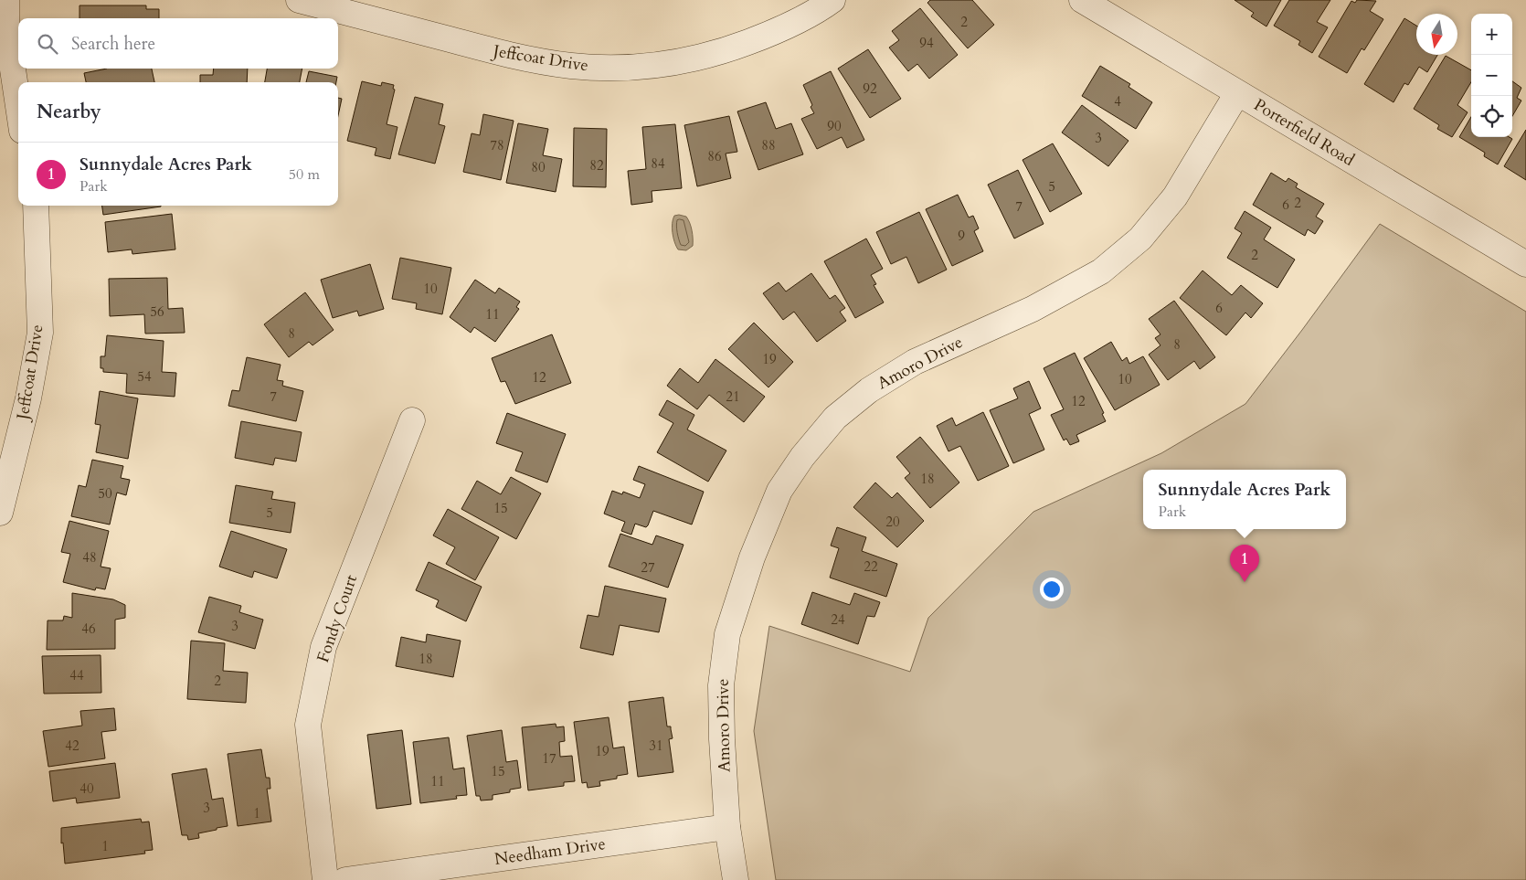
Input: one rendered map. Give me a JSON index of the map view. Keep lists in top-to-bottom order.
{
  "streets": {
    "street": [
      "Jeffcoat Drive",
      "Porterfield Road",
      "Amoro Drive",
      "Fondy Court",
      "Needham Drive"
    ]
  },
  "crossings": [
    ["Porterfield Road", "Amoro Drive"],
    ["Amoro Drive", "Needham Drive"]
  ],
  "house_numbers": [
    "2",
    "94",
    "92",
    "4",
    "90",
    "3",
    "78",
    "88",
    "86",
    "84",
    "82",
    "80",
    "5",
    "2",
    "6",
    "7",
    "9",
    "2",
    "10",
    "6",
    "56",
    "11",
    "8",
    "8",
    "19",
    "54",
    "12",
    "10",
    "7",
    "21",
    "12",
    "18",
    "50",
    "15",
    "5",
    "20",
    "48",
    "22",
    "27",
    "24",
    "3",
    "46",
    "18",
    "44",
    "2",
    "42",
    "31",
    "19",
    "17",
    "15",
    "11",
    "40",
    "3",
    "1",
    "1"
  ],
  "north": "bottom",
  "page": {
    "map_buttons": ["+", "−"],
    "search": "Search here",
    "heading": "Nearby",
    "list": [
      {
        "mark": "1",
        "name": "Sunnydale Acres Park",
        "note": "Park",
        "value": "50 m"
      }
    ],
    "popup": ["Sunnydale Acres Park", "Park"],
    "pins": "1"
  }
}
